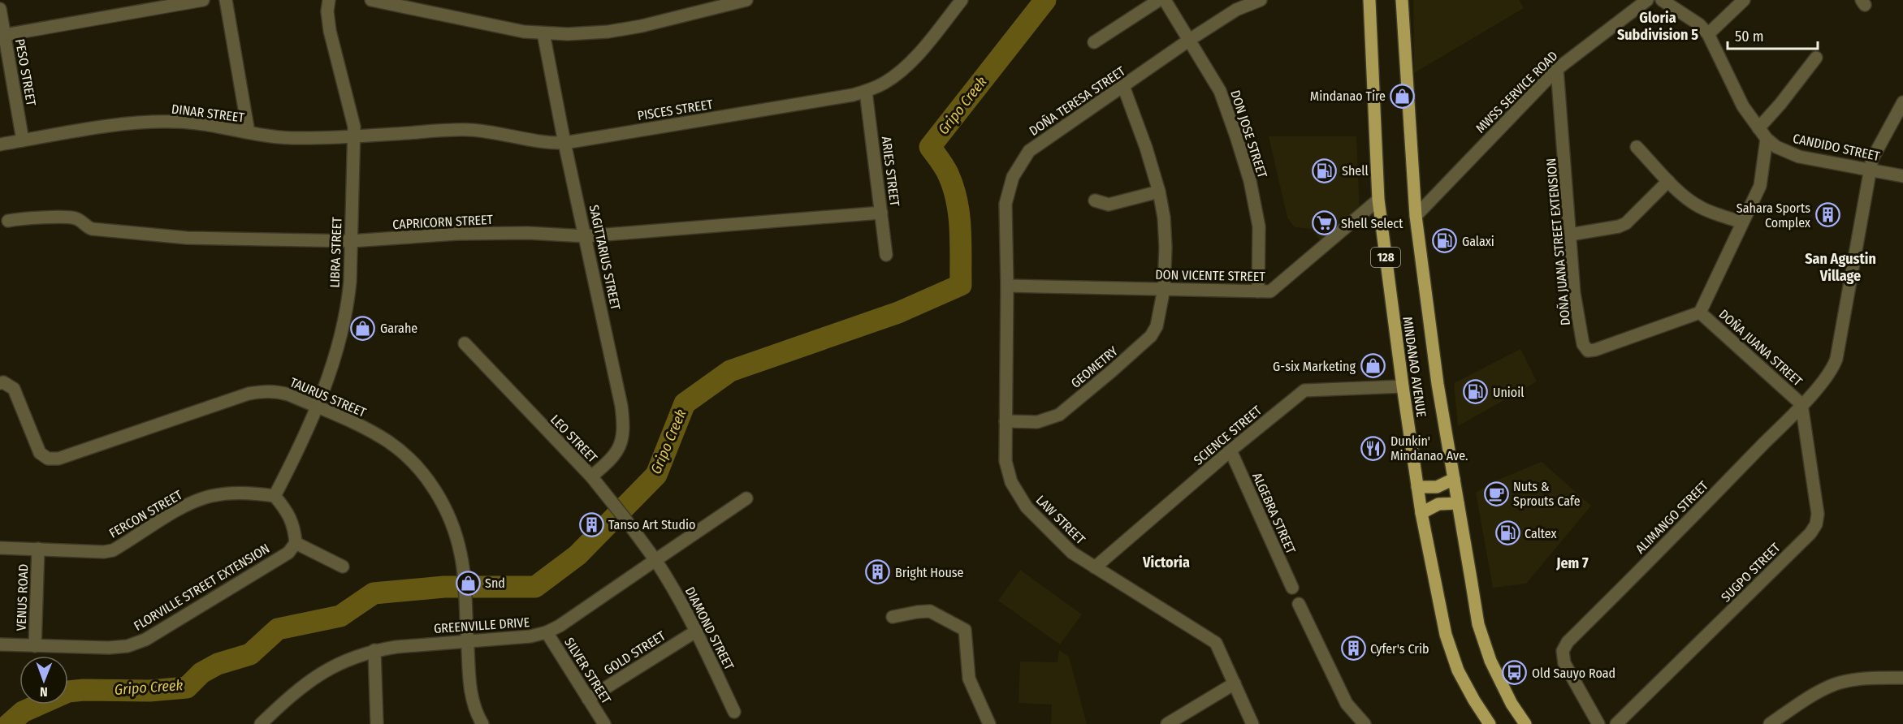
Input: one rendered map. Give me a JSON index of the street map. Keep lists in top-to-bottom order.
{
  "streets": {
    "main road": ["128", "MINDANAO AVENUE"],
    "street": [
      "PESO STREET",
      "MWSS SERVICE ROAD",
      "DOÑA TERESA STREET",
      "PISCES STREET",
      "DINAR STREET",
      "DON JOSE STREET",
      "CANDIDO STREET",
      "ARIES STREET",
      "CAPRICORN STREET",
      "DOÑA JUANA STREET EXTENSION",
      "LIBRA STREET",
      "SAGITTARIUS STREET",
      "DON VICENTE STREET",
      "DOÑA JUANA STREET",
      "GEOMETRY",
      "TAURUS STREET",
      "SCIENCE STREET",
      "LEO STREET",
      "ALGEBRA STREET",
      "FERCON STREET",
      "ALIMANGO STREET",
      "LAW STREET",
      "SUGPO STREET",
      "FLORVILLE STREET EXTENSION",
      "VENUS ROAD",
      "GREENVILLE DRIVE",
      "DIAMOND STREET",
      "GOLD STREET",
      "SILVER STREET"
    ]
  },
  "crossings": [
    ["PESO STREET", "DINAR STREET"],
    ["MWSS SERVICE ROAD", "DOÑA JUANA STREET EXTENSION"],
    ["MWSS SERVICE ROAD", "MINDANAO AVENUE"],
    ["DOÑA TERESA STREET", "DON JOSE STREET"],
    ["DOÑA TERESA STREET", "DON VICENTE STREET"],
    ["DOÑA TERESA STREET", "GEOMETRY"],
    ["DOÑA TERESA STREET", "LAW STREET"],
    ["PISCES STREET", "DINAR STREET"],
    ["PISCES STREET", "ARIES STREET"],
    ["PISCES STREET", "LIBRA STREET"],
    ["PISCES STREET", "SAGITTARIUS STREET"],
    ["DINAR STREET", "LIBRA STREET"],
    ["DON JOSE STREET", "DON VICENTE STREET"],
    ["CANDIDO STREET", "ALIMANGO STREET"],
    ["ARIES STREET", "CAPRICORN STREET"],
    ["CAPRICORN STREET", "LIBRA STREET"],
    ["CAPRICORN STREET", "SAGITTARIUS STREET"],
    ["DOÑA JUANA STREET EXTENSION", "DOÑA JUANA STREET"],
    ["LIBRA STREET", "TAURUS STREET"],
    ["LIBRA STREET", "FERCON STREET"],
    ["SAGITTARIUS STREET", "LEO STREET"],
    ["DON VICENTE STREET", "GEOMETRY"],
    ["DON VICENTE STREET", "MINDANAO AVENUE"],
    ["DON VICENTE STREET", "LAW STREET"],
    ["DOÑA JUANA STREET", "ALIMANGO STREET"],
    ["DOÑA JUANA STREET", "SUGPO STREET"],
    ["GEOMETRY", "LAW STREET"],
    ["MINDANAO AVENUE", "SCIENCE STREET"],
    ["TAURUS STREET", "GREENVILLE DRIVE"],
    ["SCIENCE STREET", "ALGEBRA STREET"],
    ["SCIENCE STREET", "LAW STREET"],
    ["LEO STREET", "GREENVILLE DRIVE"],
    ["LEO STREET", "DIAMOND STREET"],
    ["FERCON STREET", "VENUS ROAD"],
    ["ALIMANGO STREET", "SUGPO STREET"],
    ["FLORVILLE STREET EXTENSION", "VENUS ROAD"],
    ["GREENVILLE DRIVE", "DIAMOND STREET"],
    ["GREENVILLE DRIVE", "SILVER STREET"],
    ["DIAMOND STREET", "GOLD STREET"],
    ["GOLD STREET", "SILVER STREET"]
  ],
  "districts": [
    "Gloria Subdivision 5",
    "San Agustin Village",
    "Victoria",
    "Jem 7"
  ],
  "water": ["Gripo Creek"],
  "places": {
    "shop": [
      "Mindanao Tire",
      "Garahe",
      "G-six Marketing",
      "Snd"
    ],
    "fuel station": [
      "Shell",
      "Galaxi",
      "Unioil",
      "Caltex"
    ],
    "building": [
      "Sahara Sports Complex",
      "Tanso Art Studio",
      "Bright House",
      "Cyfer's Crib"
    ],
    "supermarket": ["Shell Select"],
    "restaurant": ["Dunkin' Mindanao Ave."],
    "cafe": ["Nuts & Sprouts Cafe"],
    "bus stop": ["Old Sauyo Road"]
  },
  "scale_bar": "50 m",
  "north": "bottom"
}
